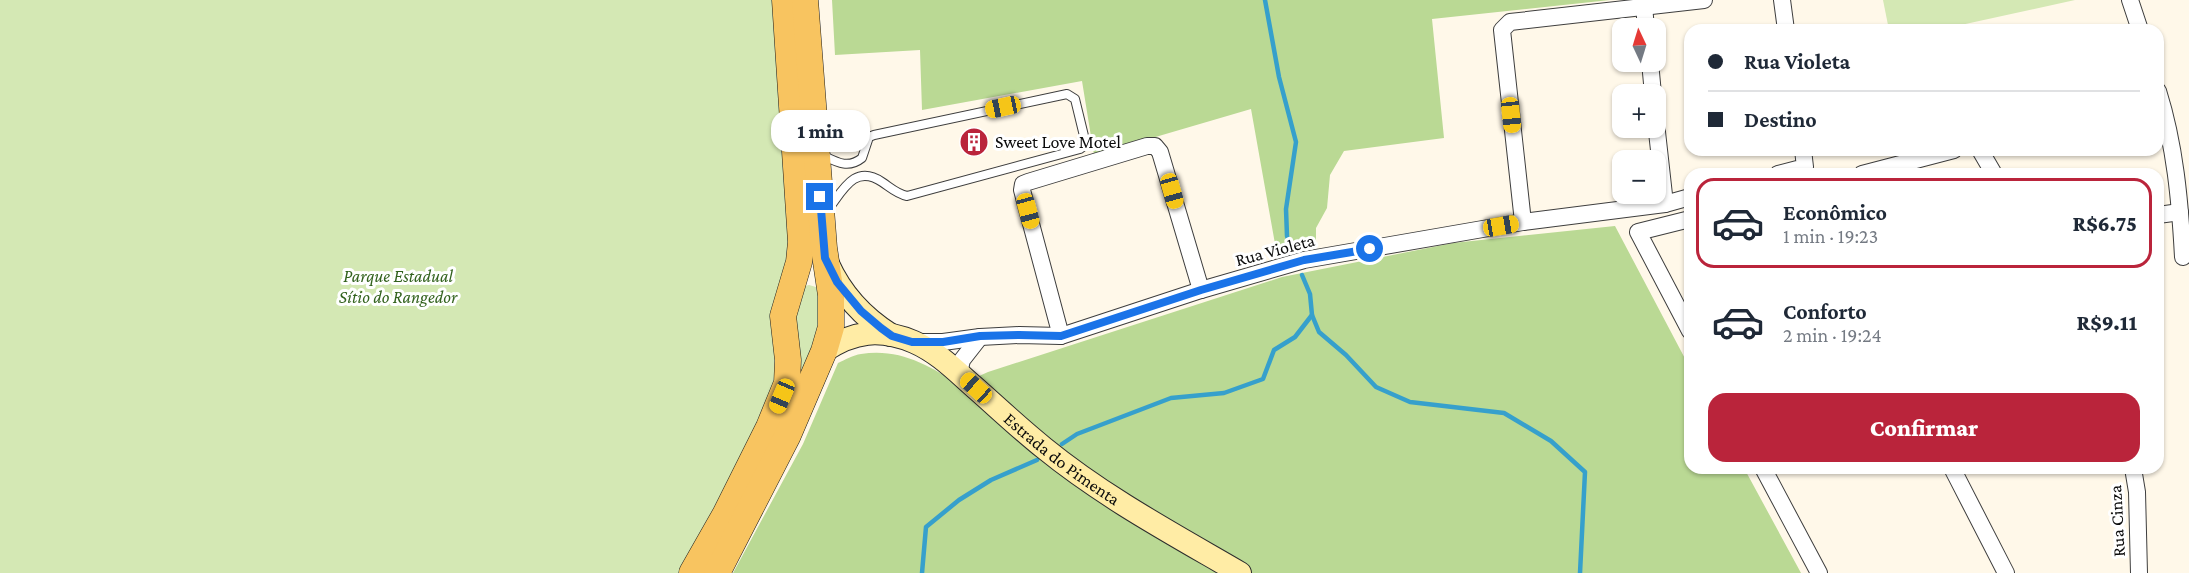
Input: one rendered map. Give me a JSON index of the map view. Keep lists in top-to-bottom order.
{
  "streets": {
    "main road": ["Estrada do Pimenta"],
    "street": ["Rua Violeta", "Rua Cinza"]
  },
  "crossings": [
    ["Rua Violeta", "Estrada do Pimenta"]
  ],
  "parks": ["Parque Estadual Sítio do Rangedor"],
  "places": {
    "building": ["Sweet Love Motel"]
  },
  "north": "top",
  "page": {
    "map_buttons": ["+", "−"],
    "banner": ["Rua Violeta", "Destino"],
    "bubble": "1 min",
    "list": [
      {
        "name": "Econômico",
        "note": "1 min · 19:23",
        "value": "R$6.75"
      },
      {
        "name": "Conforto",
        "note": "2 min · 19:24",
        "value": "R$9.11"
      }
    ],
    "buttons": "Confirmar"
  }
}
